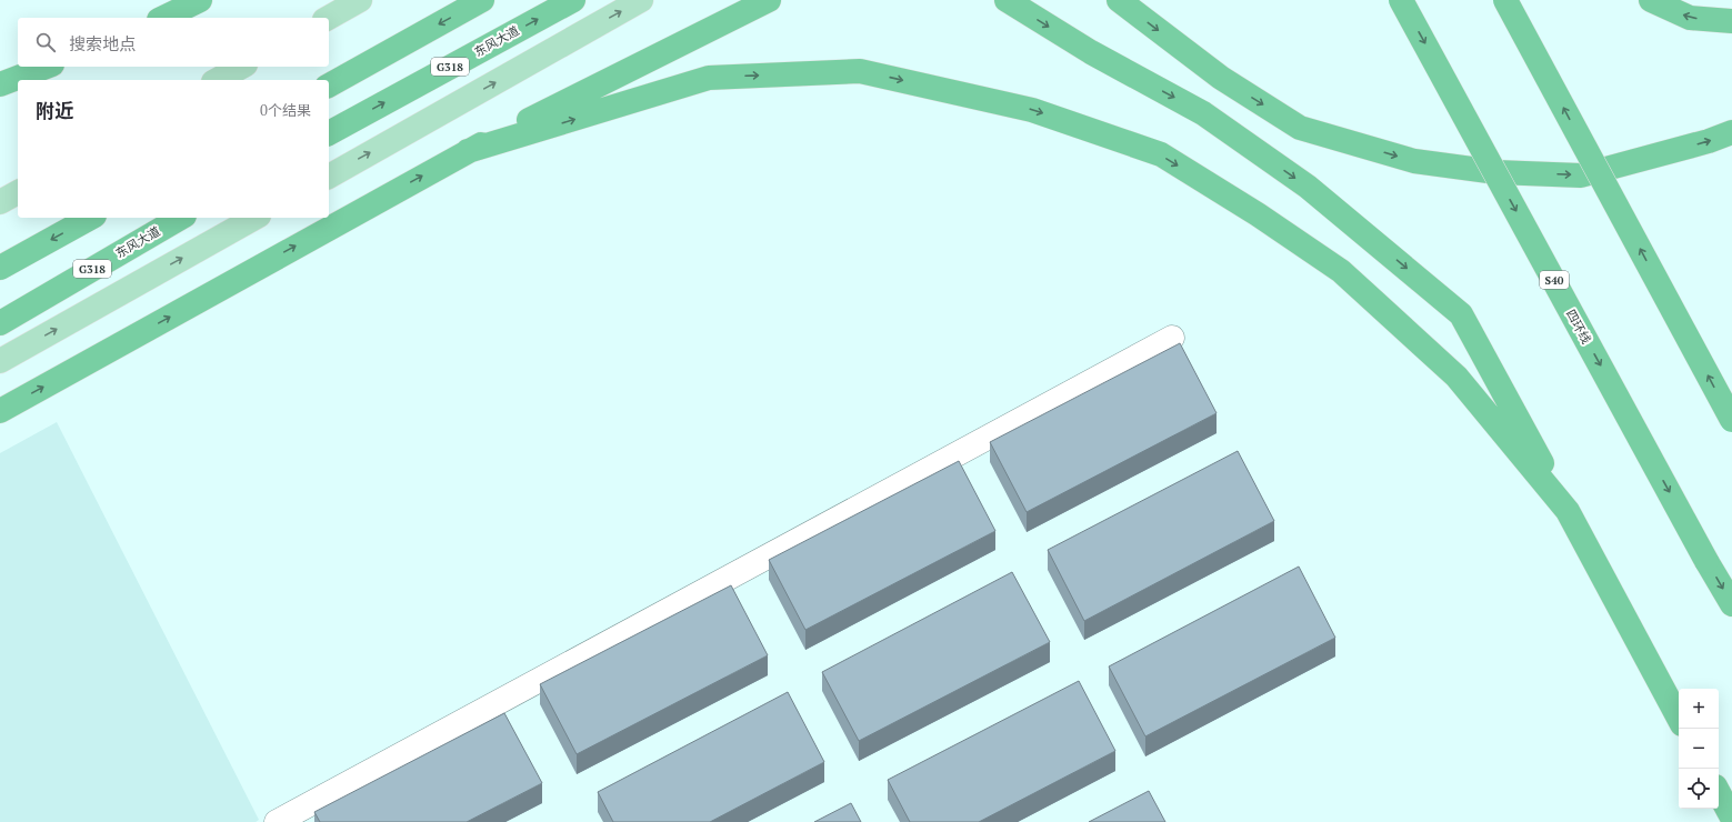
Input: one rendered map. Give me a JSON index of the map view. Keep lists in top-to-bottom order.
{
  "streets": {
    "highway": [
      "东风大道",
      "G318",
      "S40",
      "四环线"
    ]
  },
  "page": {
    "search": "搜索地点",
    "heading": ["附近", "0个结果"],
    "map_buttons": ["+", "−"]
  }
}
